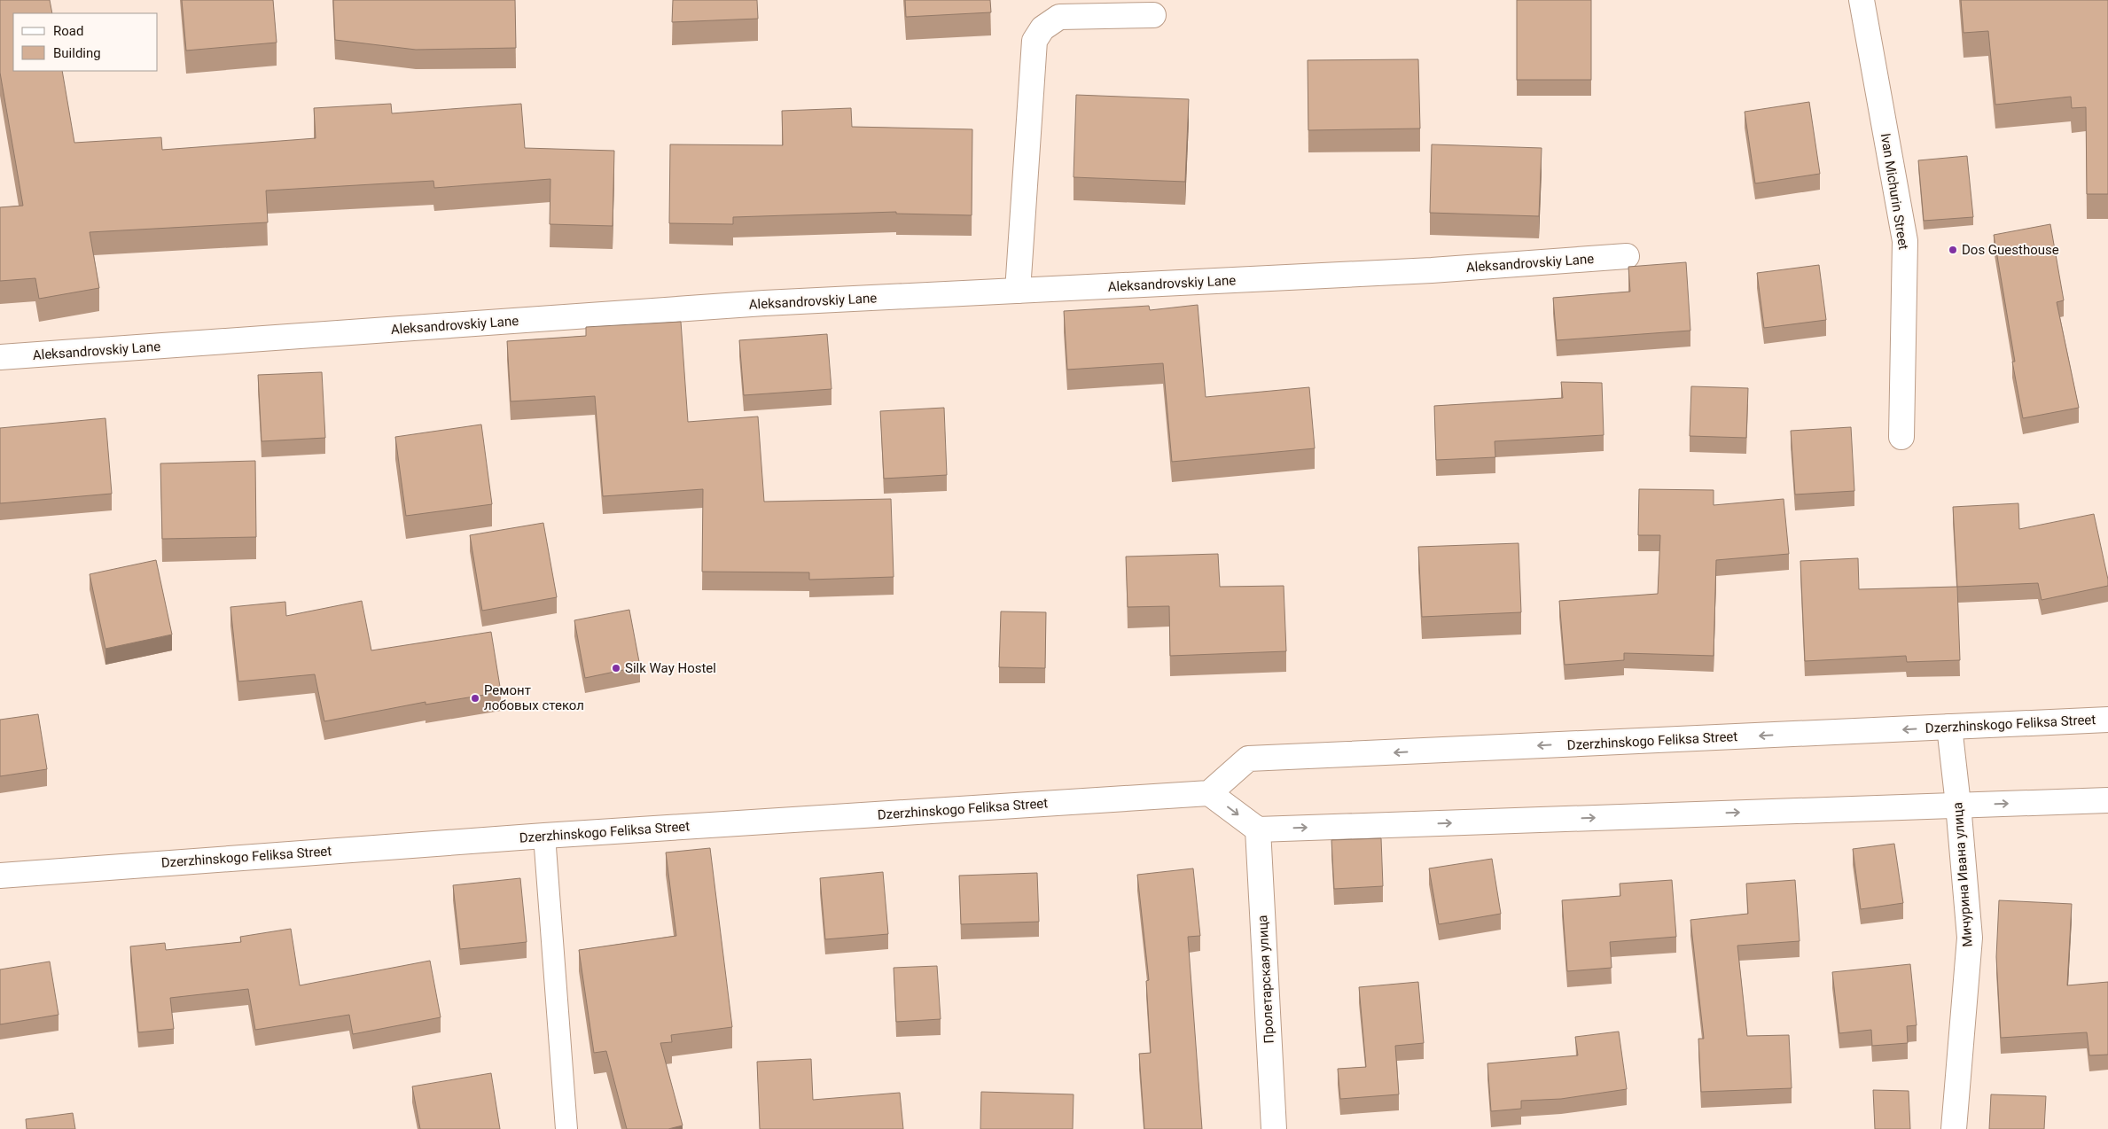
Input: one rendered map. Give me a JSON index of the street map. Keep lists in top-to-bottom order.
{
  "streets": {
    "street": [
      "Ivan Michurin Street",
      "Aleksandrovskiy Lane",
      "Dzerzhinskogo Feliksa Street",
      "Мичурина Ивана улица",
      "Пролетарская улица"
    ]
  },
  "crossings": [
    ["Dzerzhinskogo Feliksa Street", "Мичурина Ивана улица"]
  ],
  "places": ["Dos Guesthouse", "Silk Way Hostel", "Ремонт лобовых стекол"],
  "legend": ["Road", "Building"]
}
